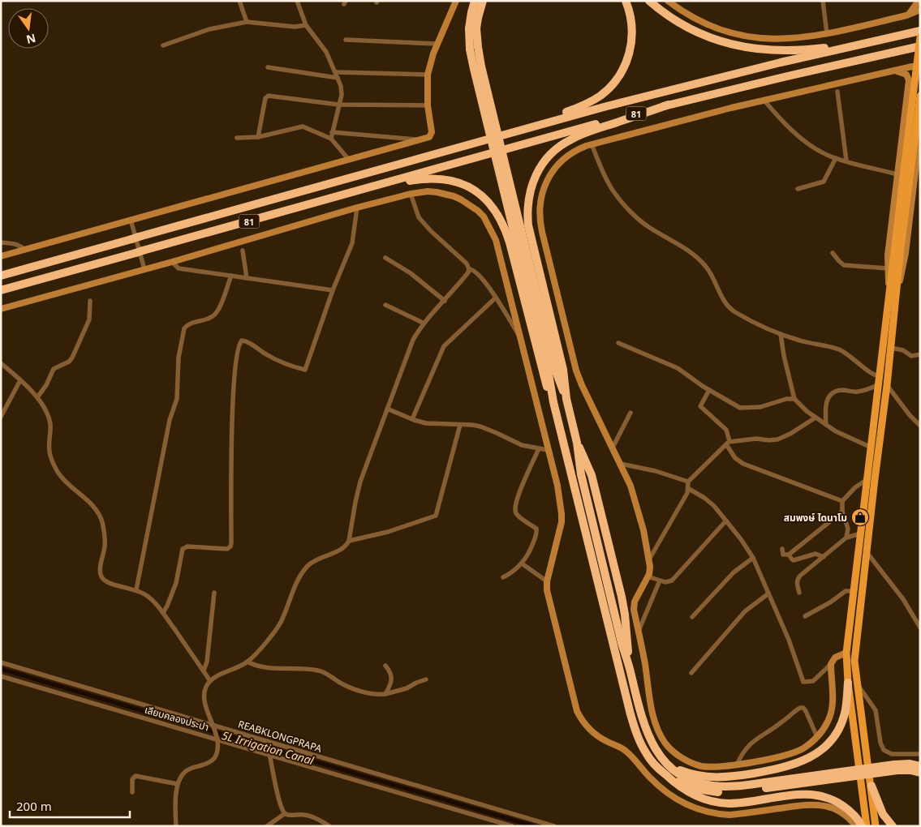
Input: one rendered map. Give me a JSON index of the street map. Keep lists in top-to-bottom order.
{
  "streets": {
    "highway": ["81"],
    "street": ["เลียบคลองประปา", "REABKLONGPRAPA"]
  },
  "water": ["5L Irrigation Canal"],
  "places": {
    "shop": ["สมพงษ์ ไดนาโม"]
  },
  "scale_bar": "200 m",
  "north": "bottom"
}
